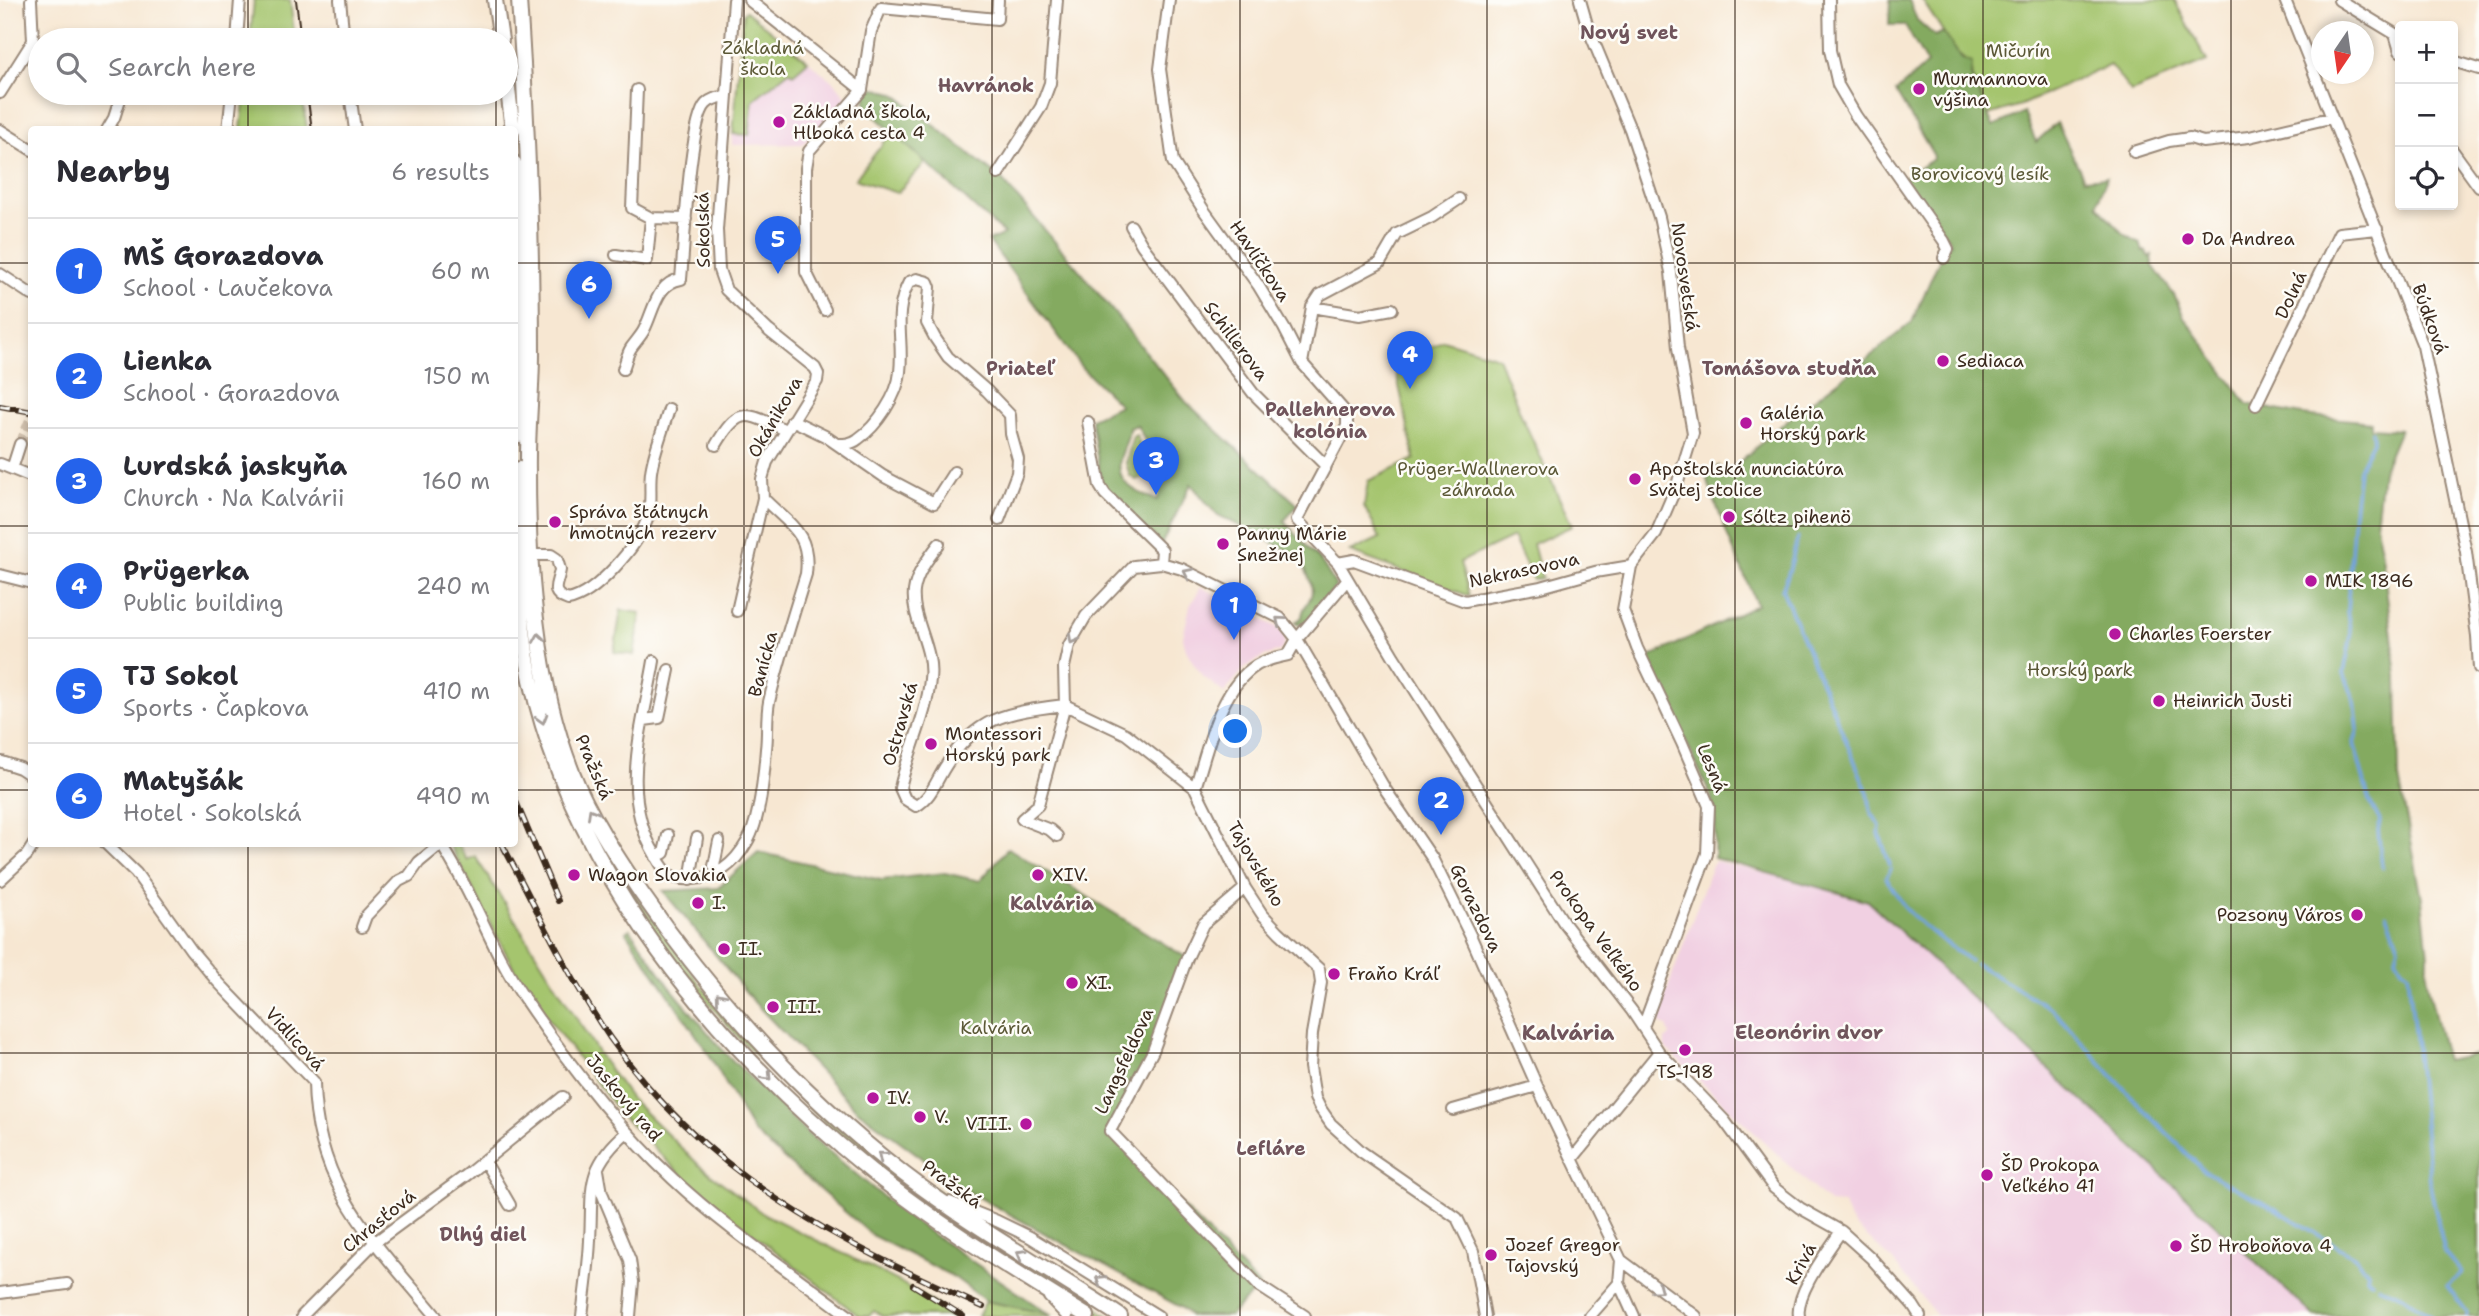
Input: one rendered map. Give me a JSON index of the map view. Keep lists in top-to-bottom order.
{
  "streets": {
    "main road": ["Pražská"],
    "street": [
      "Sokolská",
      "Havlíčkova",
      "Novosvetská",
      "Dolná",
      "Búdková",
      "Schillerova",
      "Okánikova",
      "Nekrasovova",
      "Banícka",
      "Ostravská",
      "Lesná",
      "Tajovského",
      "Gorazdova",
      "Prokopa Veľkého",
      "Vidlicová",
      "Langsfeldova",
      "Jaskový rad",
      "Chrasťová",
      "Krivá"
    ]
  },
  "crossings": [
    ["Sokolská", "Okánikova"],
    ["Havlíčkova", "Schillerova"],
    ["Havlíčkova", "Prokopa Veľkého"],
    ["Novosvetská", "Nekrasovova"],
    ["Novosvetská", "Lesná"],
    ["Dolná", "Búdková"],
    ["Okánikova", "Banícka"],
    ["Nekrasovova", "Lesná"],
    ["Nekrasovova", "Prokopa Veľkého"],
    ["Ostravská", "Tajovského"],
    ["Lesná", "Prokopa Veľkého"],
    ["Tajovského", "Langsfeldova"],
    ["Prokopa Veľkého", "Krivá"],
    ["Vidlicová", "Chrasťová"]
  ],
  "districts": [
    "Nový svet",
    "Havránok",
    "Priateľ",
    "Tomášova studňa",
    "Pallehnerova kolónia",
    "Kalvária",
    "Eleonórin dvor",
    "Kalvária",
    "Lefláre",
    "Dlhý diel"
  ],
  "parks": [
    "Základná škola",
    "Mičurín",
    "Borovicový lesík",
    "Prüger-Wallnerova záhrada",
    "Horský park",
    "Kalvária"
  ],
  "places": [
    "Murmannova výšina",
    "Základná škola, Hlboká cesta 4",
    "Da Andrea",
    "Sediaca",
    "Galéria Horský park",
    "Apoštolská nunciatúra Svätej stolice",
    "Sóltz pihenö",
    "Správa štátnych hmotných rezerv",
    "Panny Márie Snežnej",
    "MIK 1896",
    "Charles Foerster",
    "Heinrich Justi",
    "Montessori Horský park",
    "Wagon Slovakia",
    "XIV.",
    "I.",
    "Pozsony Város",
    "II.",
    "Fraňo Kráľ",
    "XI.",
    "III.",
    "TS-198",
    "IV.",
    "V.",
    "VIII.",
    "ŠD Prokopa Veľkého 41",
    "ŠD Hroboňova 4",
    "Jozef Gregor Tajovský"
  ],
  "north": "bottom",
  "page": {
    "map_buttons": ["+", "−"],
    "search": "Search here",
    "heading": ["Nearby", "6 results"],
    "pins": [
      "5",
      "6",
      "4",
      "3",
      "1",
      "2"
    ],
    "list": [
      {
        "mark": "1",
        "name": "MŠ Gorazdova",
        "note": "School · Laučekova",
        "value": "60 m"
      },
      {
        "mark": "2",
        "name": "Lienka",
        "note": "School · Gorazdova",
        "value": "150 m"
      },
      {
        "mark": "3",
        "name": "Lurdská jaskyňa",
        "note": "Church · Na Kalvárii",
        "value": "160 m"
      },
      {
        "mark": "4",
        "name": "Prügerka",
        "note": "Public building",
        "value": "240 m"
      },
      {
        "mark": "5",
        "name": "TJ Sokol",
        "note": "Sports · Čapkova",
        "value": "410 m"
      },
      {
        "mark": "6",
        "name": "Matyšák",
        "note": "Hotel · Sokolská",
        "value": "490 m"
      }
    ]
  }
}
